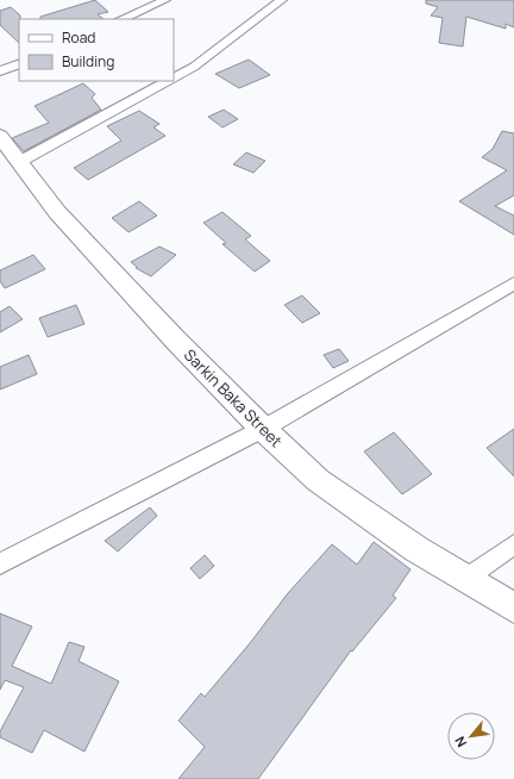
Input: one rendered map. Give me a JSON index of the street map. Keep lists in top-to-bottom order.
{
  "streets": {
    "street": ["Sarkin Baka Street"]
  },
  "legend": ["Road", "Building"],
  "north": "bottom left"
}
